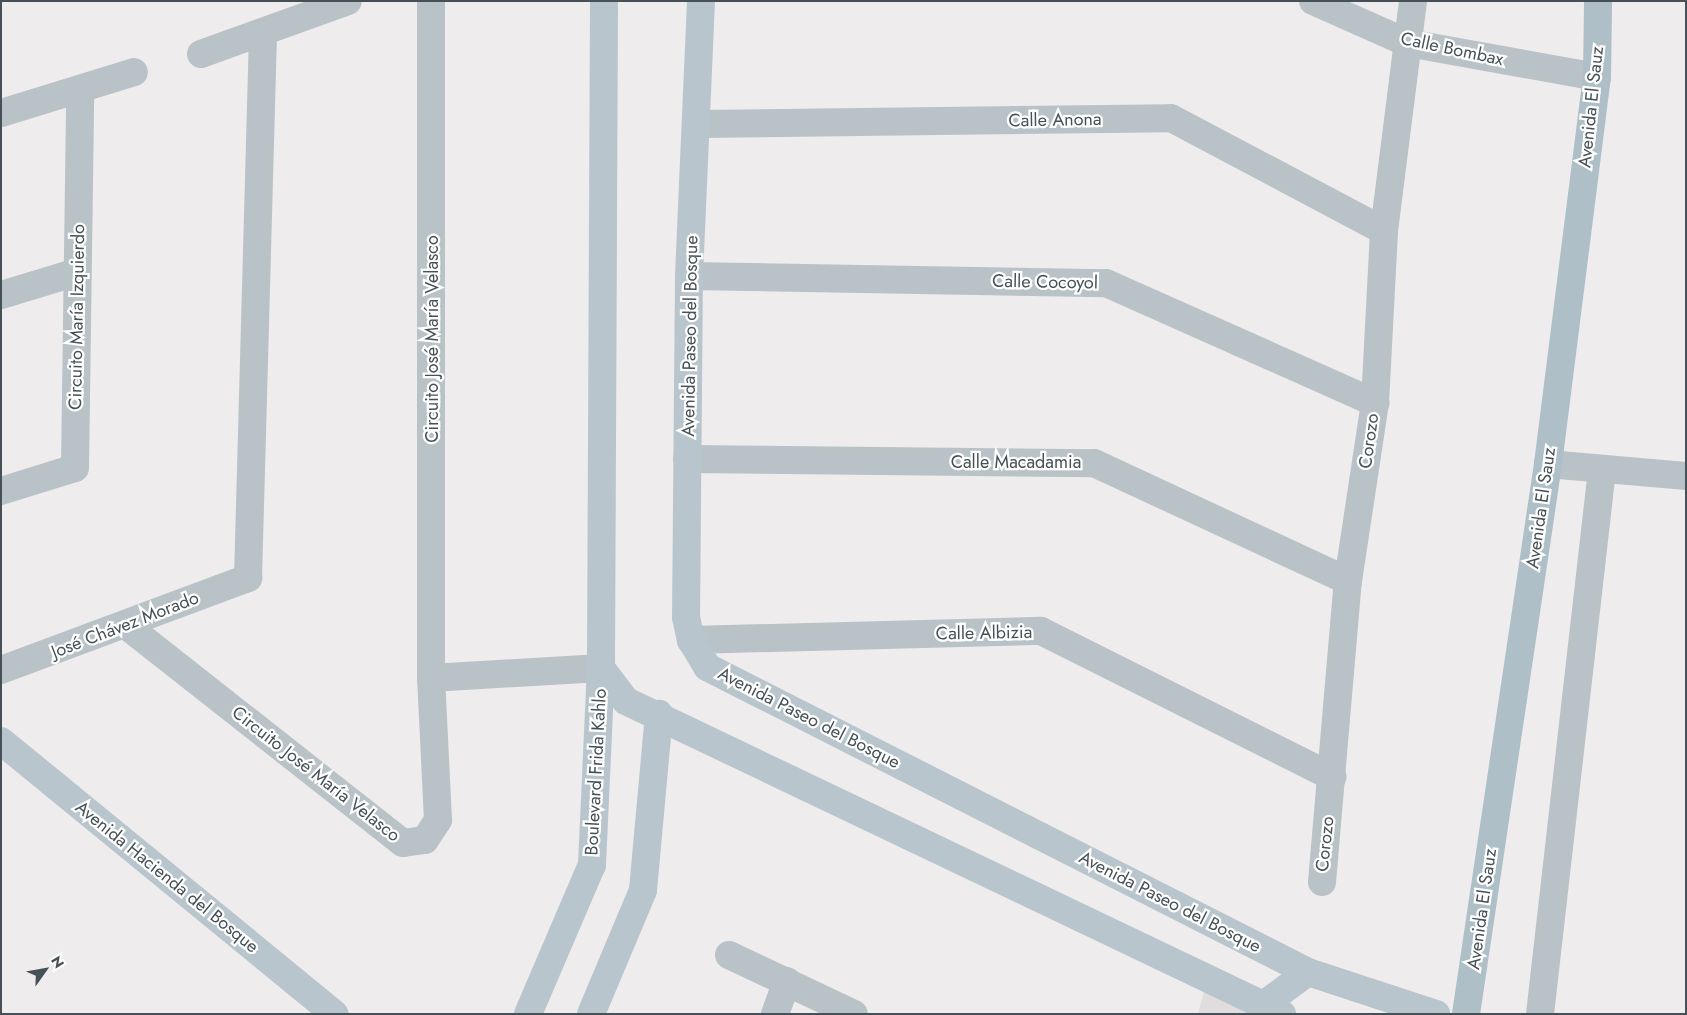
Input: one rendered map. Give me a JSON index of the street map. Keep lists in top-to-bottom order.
{
  "streets": {
    "main road": [
      "Avenida El Sauz",
      "Avenida Paseo del Bosque",
      "Boulevard Frida Kahlo",
      "Avenida Hacienda del Bosque"
    ],
    "street": [
      "Calle Bombax",
      "Calle Anona",
      "Calle Cocoyol",
      "Circuito María Izquierdo",
      "Circuito José María Velasco",
      "Corozo",
      "Calle Macadamia",
      "José Chávez Morado",
      "Calle Albizia"
    ]
  },
  "crossings": [
    ["Calle Bombax", "Avenida El Sauz"],
    ["Calle Bombax", "Corozo"],
    ["Calle Anona", "Avenida Paseo del Bosque"],
    ["Calle Anona", "Corozo"],
    ["Calle Cocoyol", "Avenida Paseo del Bosque"],
    ["Calle Cocoyol", "Corozo"],
    ["Avenida Paseo del Bosque", "Calle Macadamia"],
    ["Avenida Paseo del Bosque", "Calle Albizia"],
    ["Circuito José María Velasco", "José Chávez Morado"],
    ["Corozo", "Calle Macadamia"],
    ["Corozo", "Calle Albizia"]
  ],
  "north": "top right"
}
